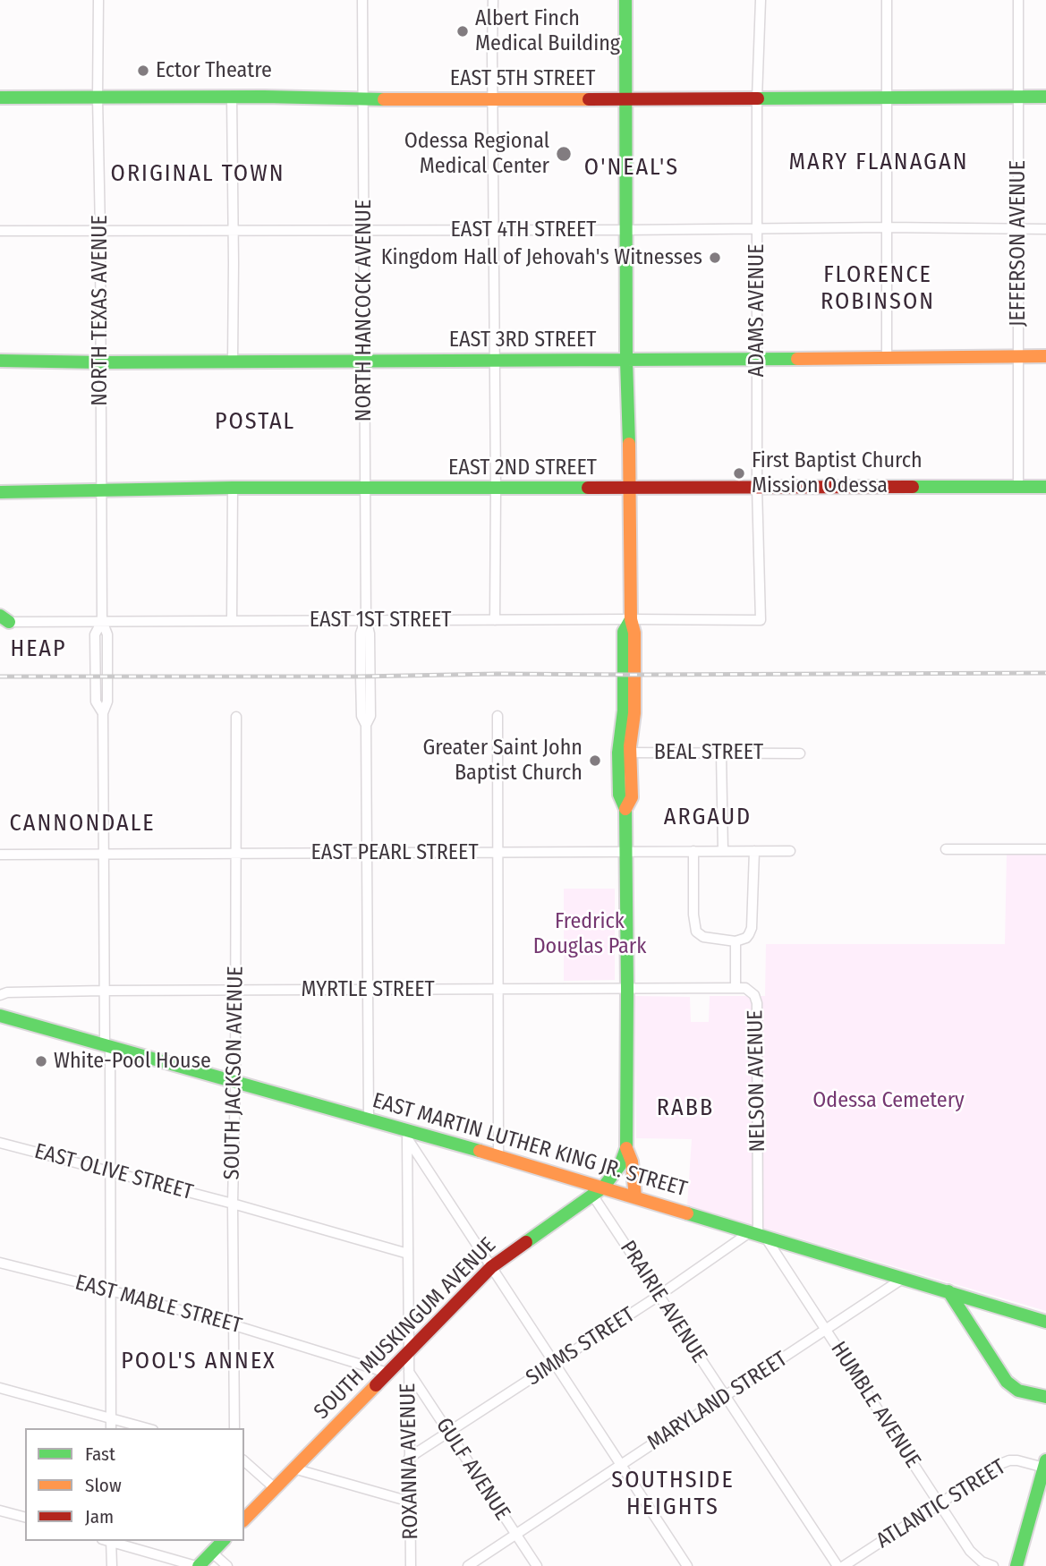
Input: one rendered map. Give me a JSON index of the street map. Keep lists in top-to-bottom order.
{
  "streets": {
    "street": [
      "EAST 5TH STREET",
      "EAST 4TH STREET",
      "JEFFERSON AVENUE",
      "NORTH TEXAS AVENUE",
      "NORTH HANCOCK AVENUE",
      "ADAMS AVENUE",
      "EAST 3RD STREET",
      "EAST 2ND STREET",
      "EAST 1ST STREET",
      "BEAL STREET",
      "EAST PEARL STREET",
      "MYRTLE STREET",
      "SOUTH JACKSON AVENUE",
      "NELSON AVENUE",
      "EAST MARTIN LUTHER KING JR. STREET",
      "EAST OLIVE STREET",
      "PRAIRIE AVENUE",
      "EAST MABLE STREET",
      "SOUTH MUSKINGUM AVENUE",
      "SIMMS STREET",
      "MARYLAND STREET",
      "HUMBLE AVENUE",
      "ROXANNA AVENUE",
      "GULF AVENUE",
      "ATLANTIC STREET"
    ]
  },
  "crossings": [
    ["EAST 5TH STREET", "JEFFERSON AVENUE"],
    ["EAST 5TH STREET", "NORTH TEXAS AVENUE"],
    ["EAST 5TH STREET", "NORTH HANCOCK AVENUE"],
    ["EAST 5TH STREET", "ADAMS AVENUE"],
    ["EAST 5TH STREET", "SOUTH MUSKINGUM AVENUE"],
    ["EAST 4TH STREET", "JEFFERSON AVENUE"],
    ["EAST 4TH STREET", "NORTH TEXAS AVENUE"],
    ["EAST 4TH STREET", "NORTH HANCOCK AVENUE"],
    ["EAST 4TH STREET", "ADAMS AVENUE"],
    ["EAST 4TH STREET", "SOUTH MUSKINGUM AVENUE"],
    ["JEFFERSON AVENUE", "EAST 3RD STREET"],
    ["JEFFERSON AVENUE", "EAST 2ND STREET"],
    ["NORTH TEXAS AVENUE", "EAST 3RD STREET"],
    ["NORTH TEXAS AVENUE", "EAST 2ND STREET"],
    ["NORTH TEXAS AVENUE", "EAST 1ST STREET"],
    ["NORTH TEXAS AVENUE", "EAST PEARL STREET"],
    ["NORTH TEXAS AVENUE", "MYRTLE STREET"],
    ["NORTH TEXAS AVENUE", "EAST MARTIN LUTHER KING JR. STREET"],
    ["NORTH TEXAS AVENUE", "EAST OLIVE STREET"],
    ["NORTH TEXAS AVENUE", "EAST MABLE STREET"],
    ["NORTH HANCOCK AVENUE", "EAST 3RD STREET"],
    ["NORTH HANCOCK AVENUE", "EAST 2ND STREET"],
    ["NORTH HANCOCK AVENUE", "EAST 1ST STREET"],
    ["NORTH HANCOCK AVENUE", "EAST PEARL STREET"],
    ["NORTH HANCOCK AVENUE", "MYRTLE STREET"],
    ["NORTH HANCOCK AVENUE", "EAST MARTIN LUTHER KING JR. STREET"],
    ["ADAMS AVENUE", "EAST 3RD STREET"],
    ["ADAMS AVENUE", "EAST 2ND STREET"],
    ["ADAMS AVENUE", "EAST 1ST STREET"],
    ["EAST 3RD STREET", "SOUTH MUSKINGUM AVENUE"],
    ["EAST 2ND STREET", "SOUTH MUSKINGUM AVENUE"],
    ["EAST 1ST STREET", "SOUTH MUSKINGUM AVENUE"],
    ["BEAL STREET", "SOUTH MUSKINGUM AVENUE"],
    ["EAST PEARL STREET", "SOUTH JACKSON AVENUE"],
    ["EAST PEARL STREET", "SOUTH MUSKINGUM AVENUE"],
    ["MYRTLE STREET", "SOUTH JACKSON AVENUE"],
    ["MYRTLE STREET", "NELSON AVENUE"],
    ["MYRTLE STREET", "SOUTH MUSKINGUM AVENUE"],
    ["SOUTH JACKSON AVENUE", "EAST MARTIN LUTHER KING JR. STREET"],
    ["SOUTH JACKSON AVENUE", "EAST OLIVE STREET"],
    ["SOUTH JACKSON AVENUE", "EAST MABLE STREET"],
    ["NELSON AVENUE", "EAST MARTIN LUTHER KING JR. STREET"],
    ["NELSON AVENUE", "SIMMS STREET"],
    ["NELSON AVENUE", "HUMBLE AVENUE"],
    ["EAST MARTIN LUTHER KING JR. STREET", "PRAIRIE AVENUE"],
    ["EAST MARTIN LUTHER KING JR. STREET", "SOUTH MUSKINGUM AVENUE"],
    ["EAST MARTIN LUTHER KING JR. STREET", "SIMMS STREET"],
    ["EAST MARTIN LUTHER KING JR. STREET", "MARYLAND STREET"],
    ["EAST MARTIN LUTHER KING JR. STREET", "HUMBLE AVENUE"],
    ["EAST MARTIN LUTHER KING JR. STREET", "ROXANNA AVENUE"],
    ["EAST OLIVE STREET", "ROXANNA AVENUE"],
    ["PRAIRIE AVENUE", "SOUTH MUSKINGUM AVENUE"],
    ["PRAIRIE AVENUE", "SIMMS STREET"],
    ["PRAIRIE AVENUE", "MARYLAND STREET"],
    ["EAST MABLE STREET", "SOUTH MUSKINGUM AVENUE"],
    ["SOUTH MUSKINGUM AVENUE", "ROXANNA AVENUE"],
    ["SIMMS STREET", "HUMBLE AVENUE"],
    ["SIMMS STREET", "ROXANNA AVENUE"],
    ["SIMMS STREET", "GULF AVENUE"],
    ["MARYLAND STREET", "HUMBLE AVENUE"],
    ["MARYLAND STREET", "GULF AVENUE"],
    ["HUMBLE AVENUE", "ATLANTIC STREET"],
    ["ROXANNA AVENUE", "GULF AVENUE"]
  ],
  "districts": [
    "MARY FLANAGAN",
    "O'NEAL'S",
    "ORIGINAL TOWN",
    "FLORENCE ROBINSON",
    "POSTAL",
    "HEAP",
    "ARGAUD",
    "CANNONDALE",
    "RABB",
    "POOL'S ANNEX",
    "SOUTHSIDE HEIGHTS"
  ],
  "parks": ["Fredrick Douglas Park", "Odessa Cemetery"],
  "places": [
    "Albert Finch Medical Building",
    "Ector Theatre",
    "Odessa Regional Medical Center",
    "Kingdom Hall of Jehovah's Witnesses",
    "First Baptist Church Mission Odessa",
    "Greater Saint John Baptist Church",
    "White-Pool House"
  ],
  "legend": ["Fast", "Slow", "Jam"]
}
